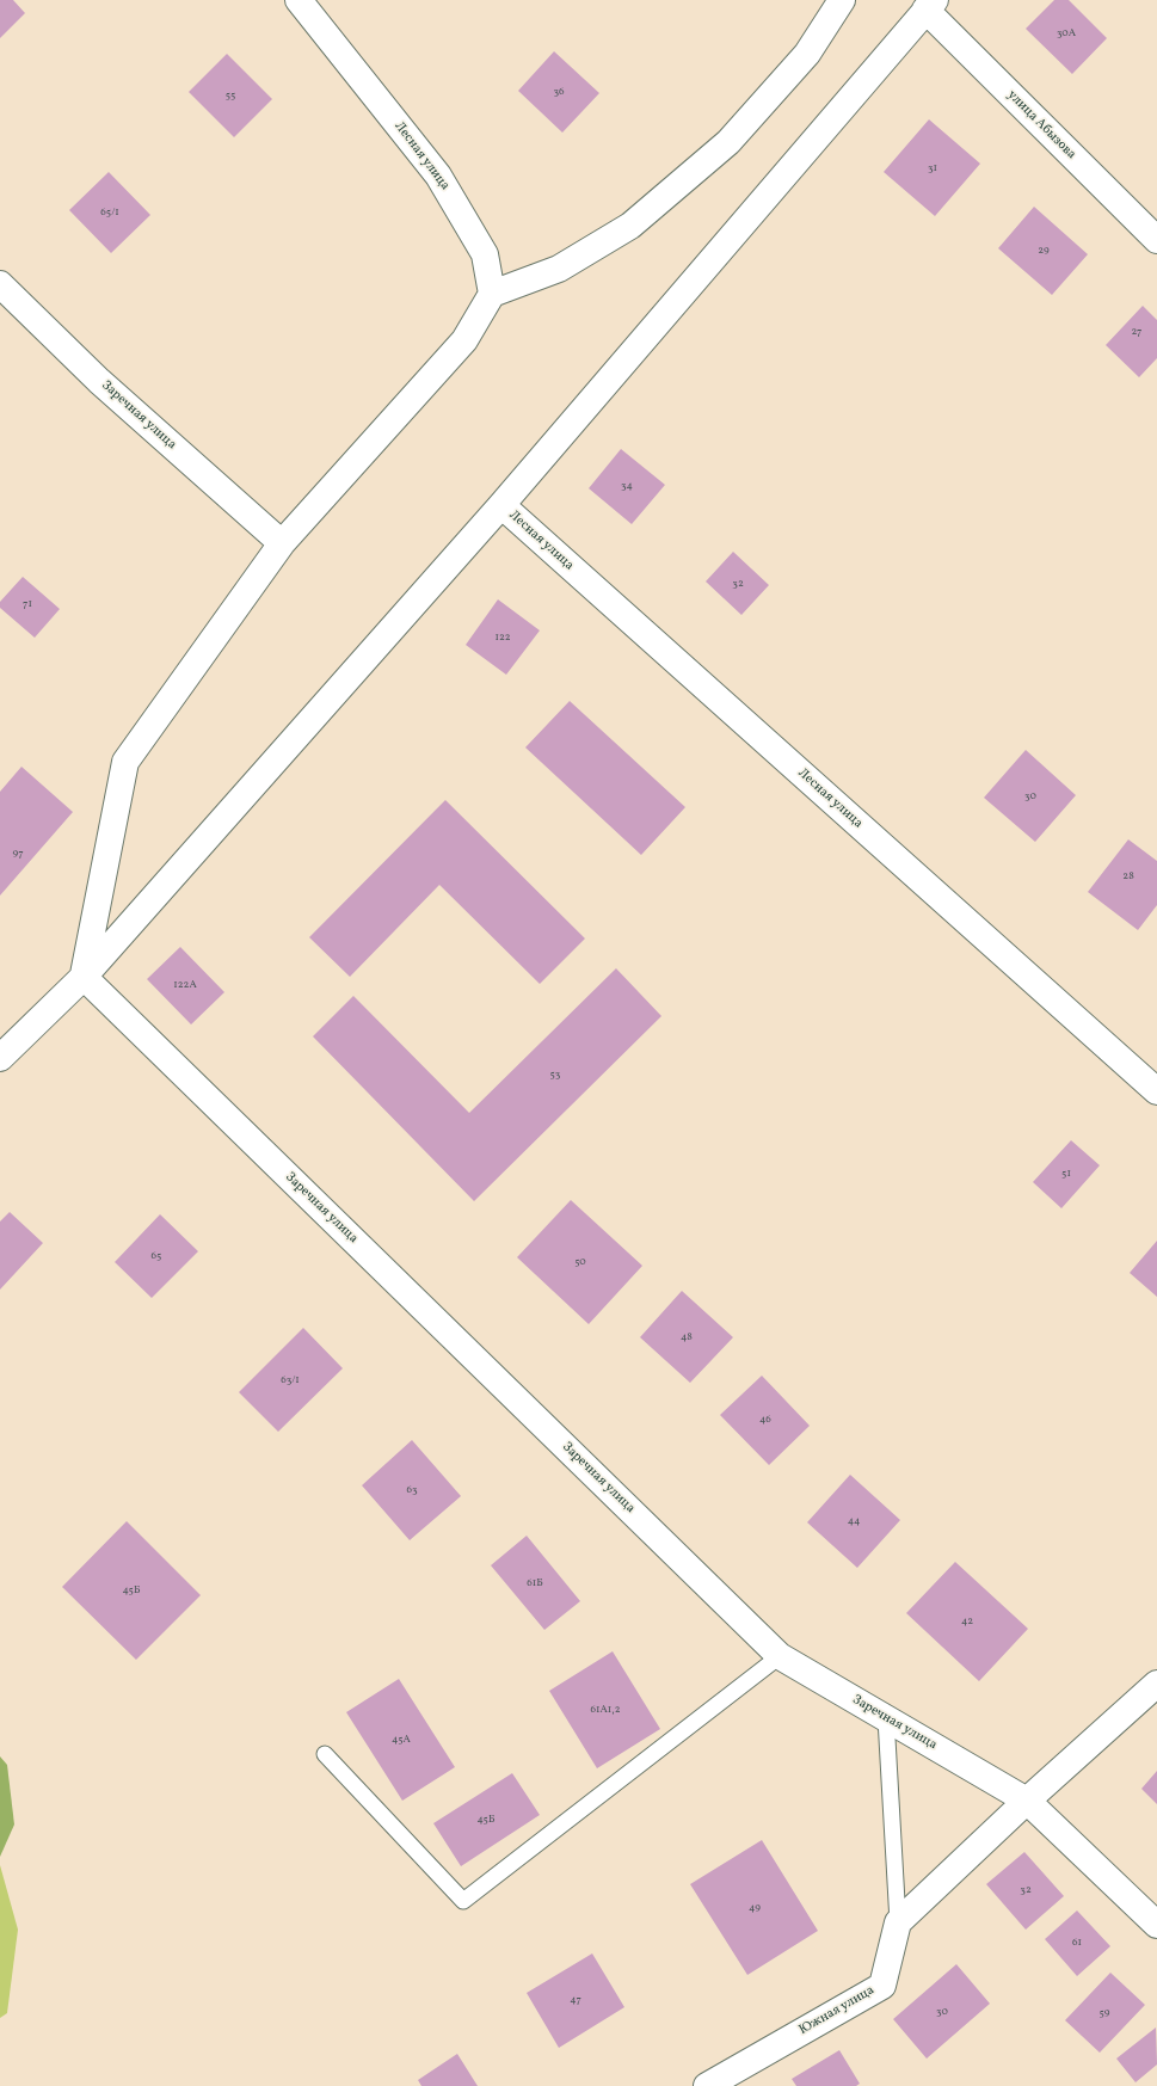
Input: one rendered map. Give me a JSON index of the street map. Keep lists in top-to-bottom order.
{
  "streets": {
    "street": [
      "улица Абызова",
      "Лесная улица",
      "Заречная улица",
      "Южная улица"
    ]
  },
  "house_numbers": [
    "30А",
    "36",
    "55",
    "31",
    "65/1",
    "29",
    "27",
    "34",
    "32",
    "71",
    "122",
    "30",
    "97",
    "28",
    "122А",
    "53",
    "51",
    "65",
    "50",
    "48",
    "63/1",
    "46",
    "63",
    "44",
    "61Б",
    "45Б",
    "42",
    "61А1,2",
    "45А",
    "45Б",
    "32",
    "49",
    "61",
    "47",
    "30",
    "59"
  ]
}
